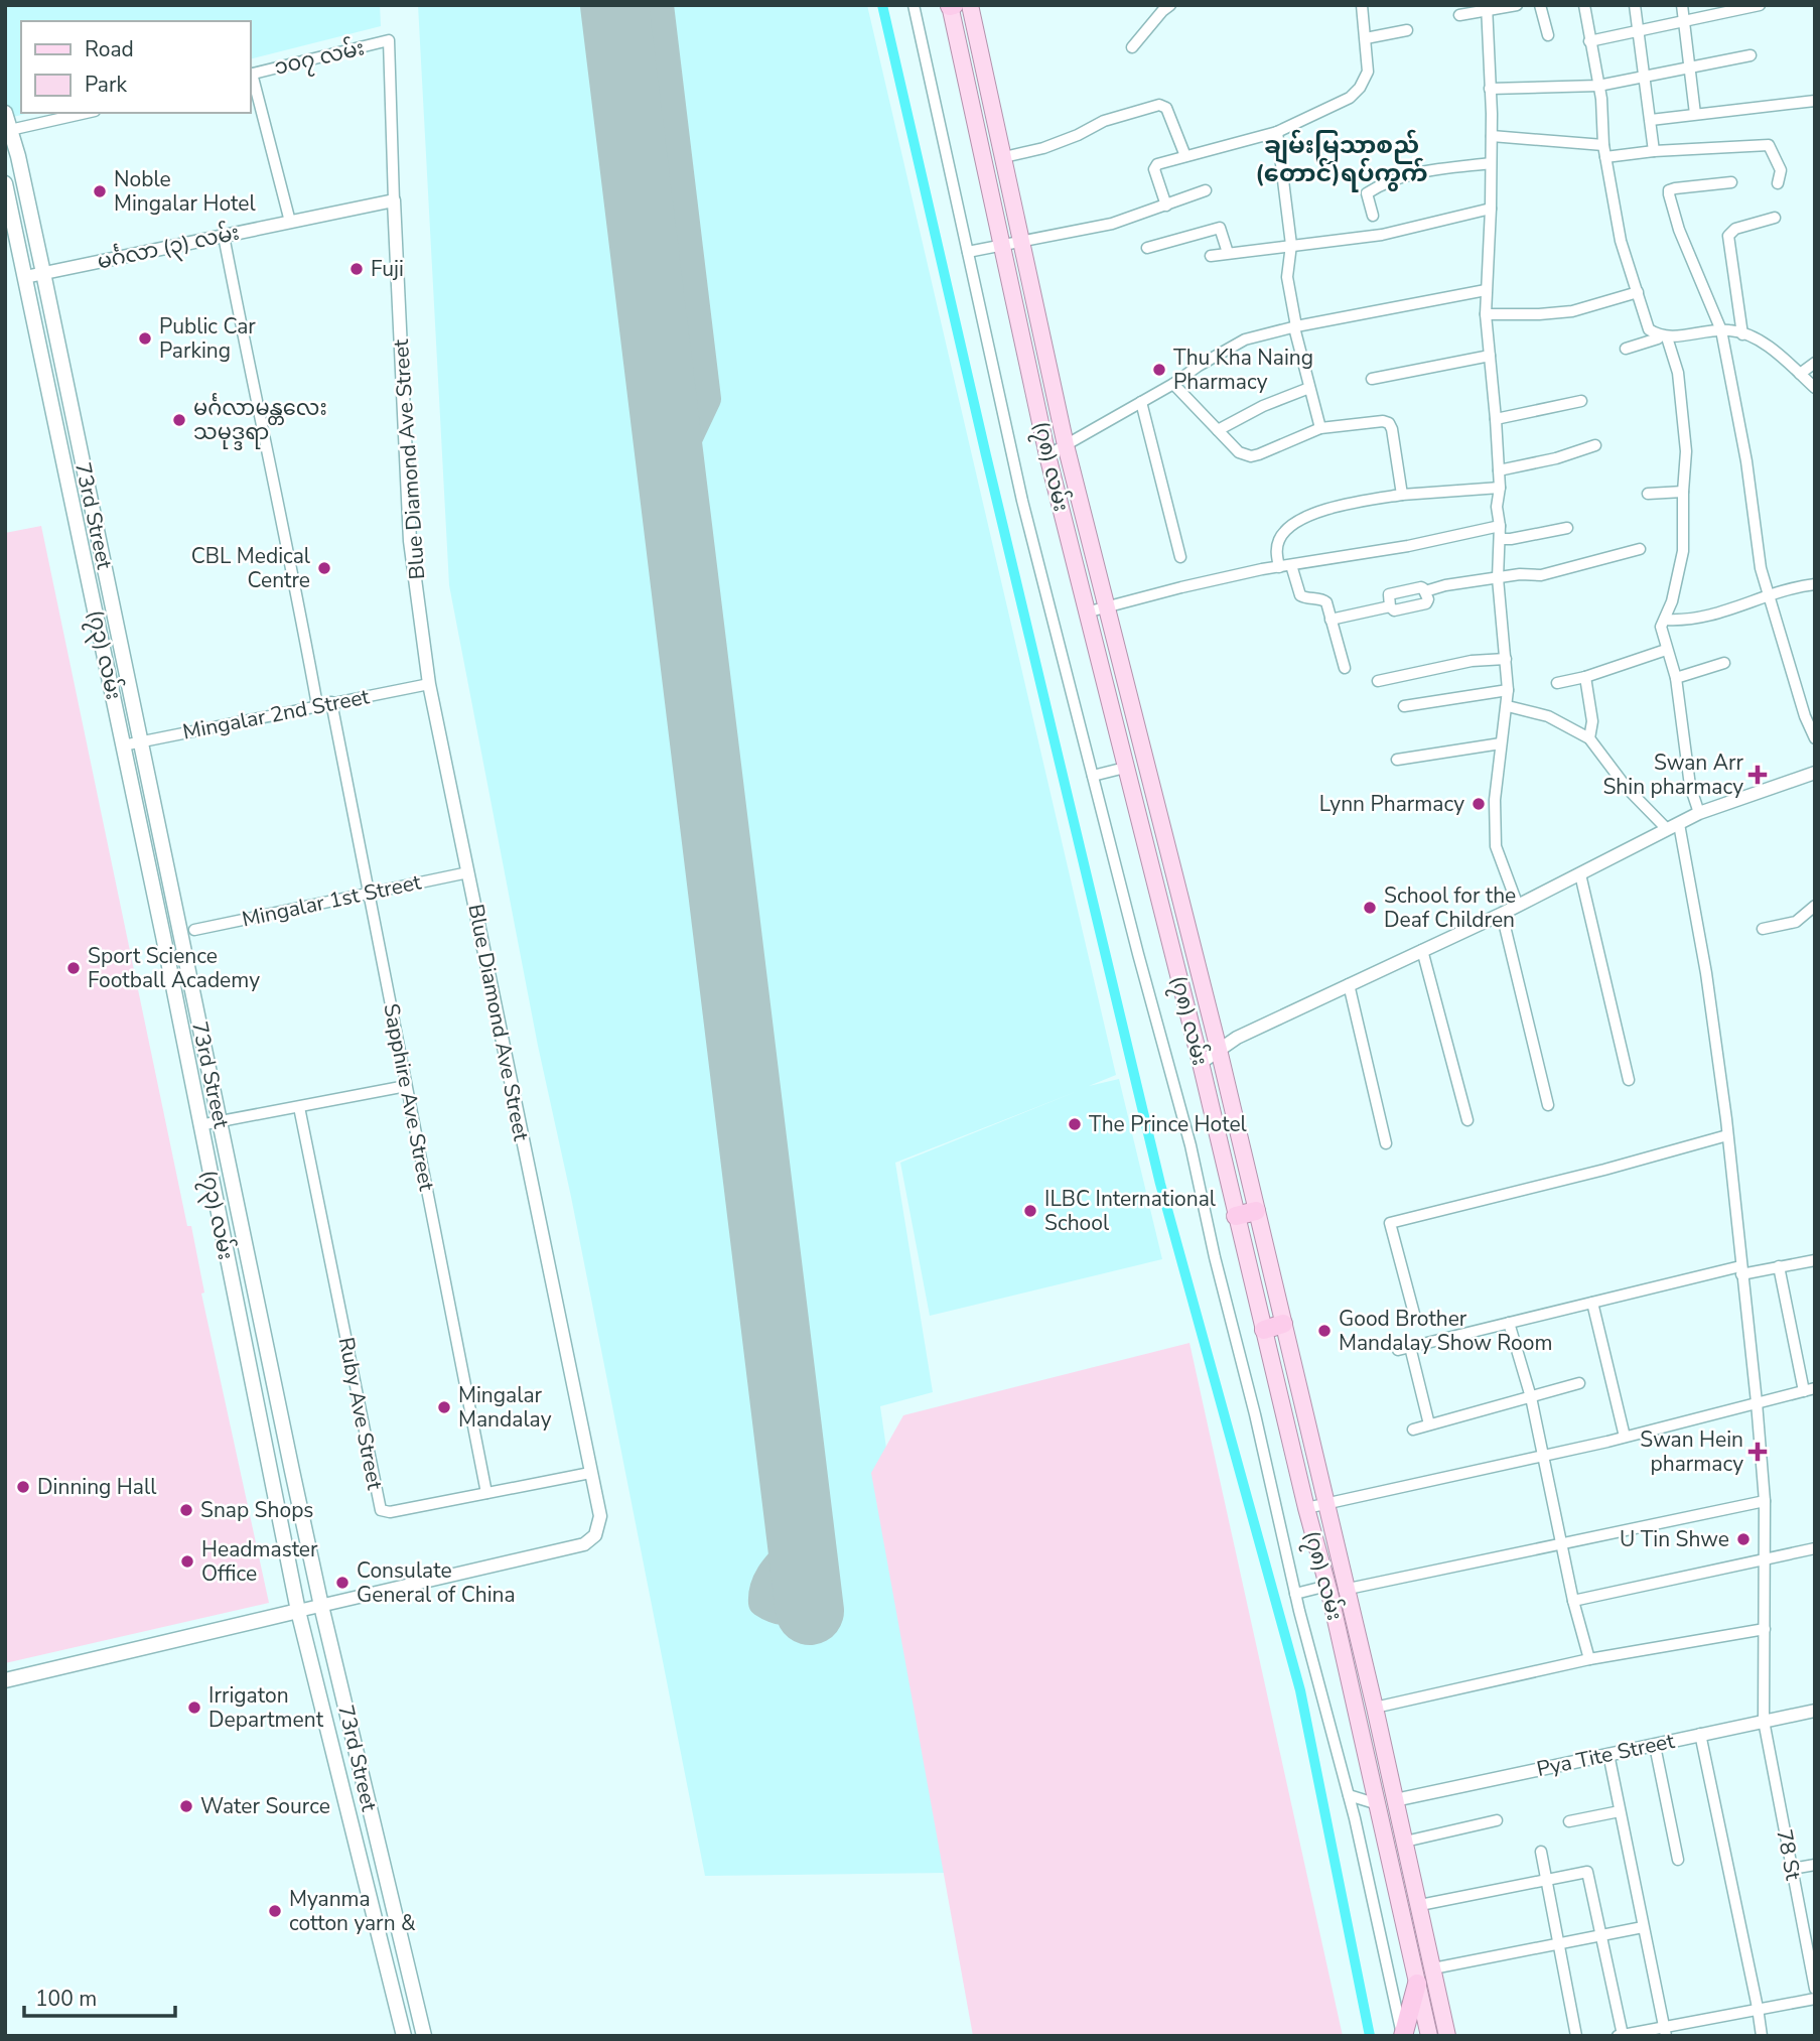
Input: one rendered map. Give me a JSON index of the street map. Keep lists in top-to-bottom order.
{
  "streets": {
    "main road": ["(၇၈) လမ်း", "73rd Street", "(၇၃) လမ်း"],
    "street": [
      "၁၀၇ လမ်း",
      "မင်္ဂလာ (၃) လမ်း",
      "Blue Diamond Ave Street",
      "Mingalar 2nd Street",
      "Mingalar 1st Street",
      "Sapphire Ave Street",
      "Ruby Ave Street",
      "Pya Tite Street",
      "78 St"
    ]
  },
  "crossings": [
    ["၁၀၇ လမ်း", "မင်္ဂလာ (၃) လမ်း"],
    ["၁၀၇ လမ်း", "Blue Diamond Ave Street"],
    ["မင်္ဂလာ (၃) လမ်း", "Blue Diamond Ave Street"],
    ["မင်္ဂလာ (၃) လမ်း", "73rd Street"],
    ["မင်္ဂလာ (၃) လမ်း", "(၇၃) လမ်း"],
    ["Blue Diamond Ave Street", "73rd Street"],
    ["Blue Diamond Ave Street", "(၇၃) လမ်း"],
    ["Blue Diamond Ave Street", "Mingalar 2nd Street"],
    ["Blue Diamond Ave Street", "Mingalar 1st Street"],
    ["Blue Diamond Ave Street", "Ruby Ave Street"],
    ["(၇၈) လမ်း", "Pya Tite Street"],
    ["73rd Street", "Mingalar 2nd Street"],
    ["(၇၃) လမ်း", "Mingalar 2nd Street"],
    ["Mingalar 2nd Street", "Sapphire Ave Street"],
    ["Mingalar 1st Street", "Sapphire Ave Street"],
    ["Sapphire Ave Street", "Ruby Ave Street"],
    ["Pya Tite Street", "78 St"]
  ],
  "districts": ["ချမ်းမြသာစည် (တောင်)ရပ်ကွက်"],
  "places": {
    "other": [
      "Noble Mingalar Hotel",
      "Fuji",
      "Public Car Parking",
      "Thu Kha Naing Pharmacy",
      "မင်္ဂလာမန္တလေး သမုဒ္ဒရာ",
      "CBL Medical Centre",
      "Lynn Pharmacy",
      "School for the Deaf Children",
      "Sport Science Football Academy",
      "The Prince Hotel",
      "ILBC International School",
      "Good Brother Mandalay Show Room",
      "Mingalar Mandalay",
      "Dinning Hall",
      "Snap Shops",
      "U Tin Shwe",
      "Headmaster Office",
      "Consulate General of China",
      "Irrigaton Department",
      "Water Source",
      "Myanma cotton yarn &"
    ],
    "health": ["Swan Arr Shin pharmacy", "Swan Hein pharmacy"]
  },
  "legend": ["Road", "Park"],
  "scale_bar": "100 m"
}
